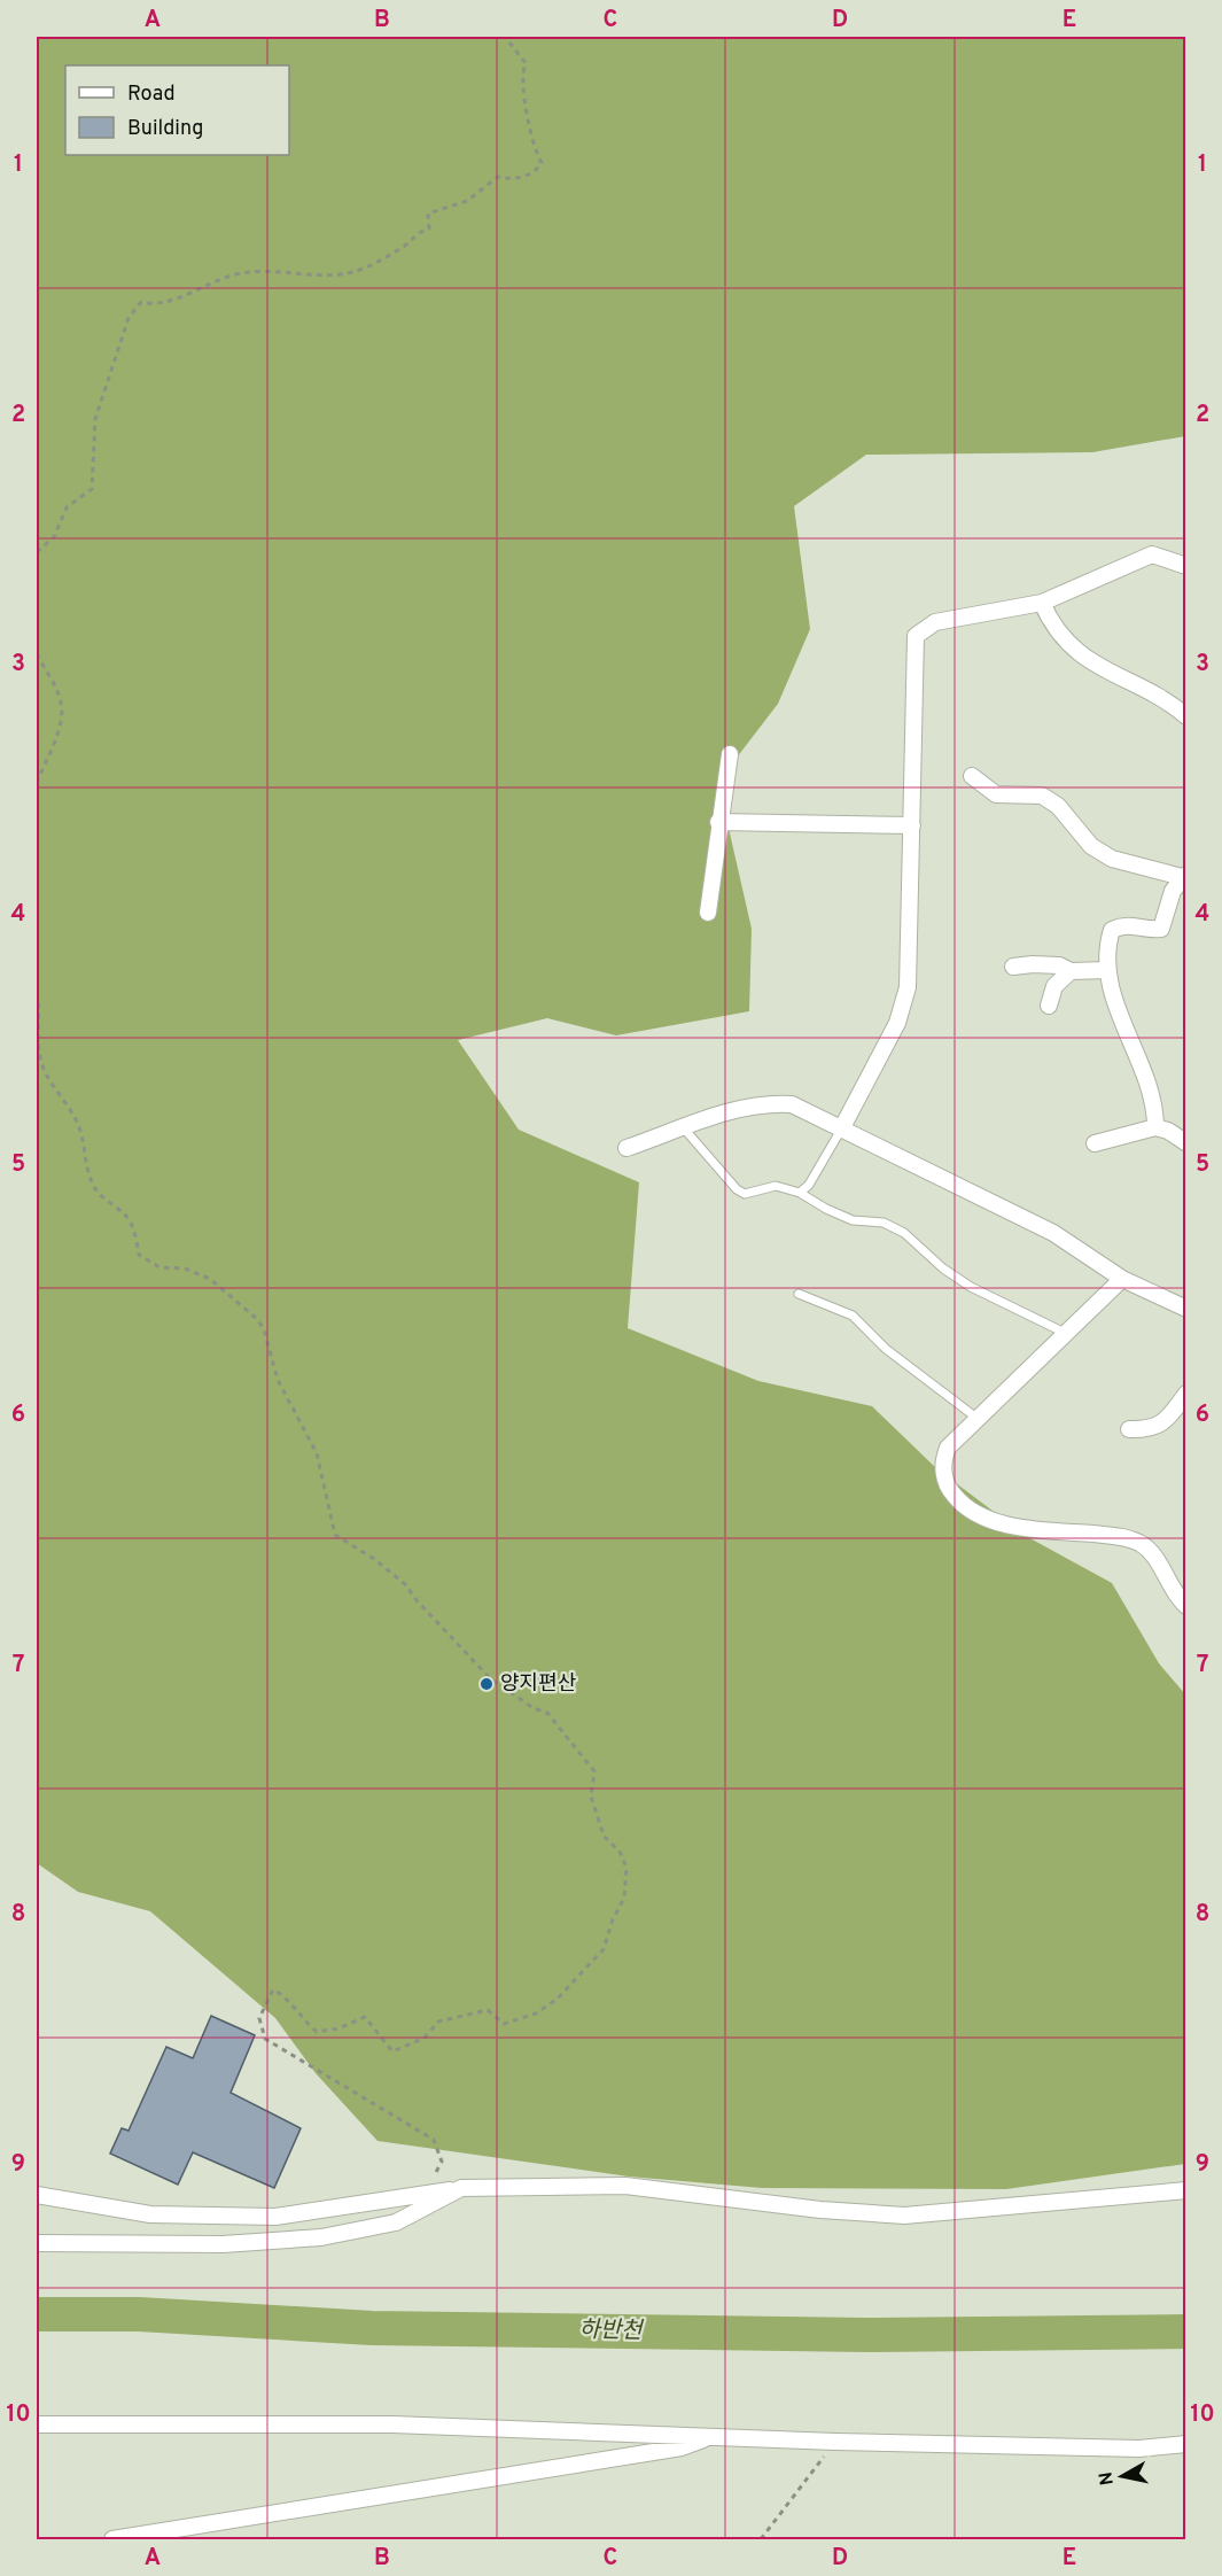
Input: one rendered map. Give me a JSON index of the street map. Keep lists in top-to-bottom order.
{
  "water": ["하반천"],
  "places": ["양지편산"],
  "legend": ["Road", "Building"],
  "north": "left",
  "grid": {
    "columns": [
      "A",
      "B",
      "C",
      "D",
      "E"
    ],
    "rows": [
      "1",
      "2",
      "3",
      "4",
      "5",
      "6",
      "7",
      "8",
      "9",
      "10"
    ]
  }
}
